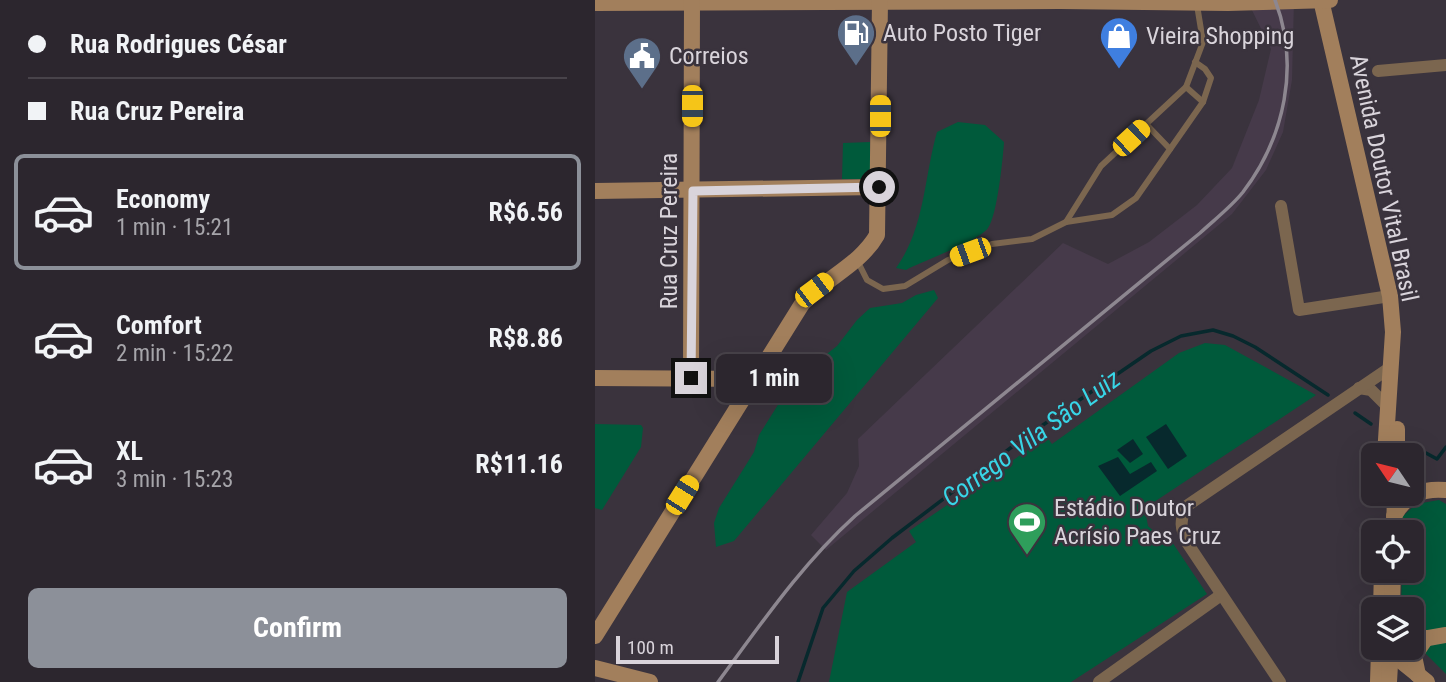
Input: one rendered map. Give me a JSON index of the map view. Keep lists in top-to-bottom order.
{
  "streets": {
    "main road": ["Avenida Doutor Vital Brasil", "Rua Cruz Pereira"]
  },
  "water": ["Corrego Vila São Luiz"],
  "places": {
    "fuel station": ["Auto Posto Tiger"],
    "shop": ["Vieira Shopping"],
    "public building": ["Correios"],
    "sports": ["Estádio Doutor Acrísio Paes Cruz"]
  },
  "scale_bar": "100 m",
  "north": "top left",
  "page": {
    "banner": ["Rua Rodrigues César", "Rua Cruz Pereira"],
    "list": [
      {
        "name": "Economy",
        "note": "1 min · 15:21",
        "value": "R$6.56"
      },
      {
        "name": "Comfort",
        "note": "2 min · 15:22",
        "value": "R$8.86"
      },
      {
        "name": "XL",
        "note": "3 min · 15:23",
        "value": "R$11.16"
      }
    ],
    "bubble": "1 min",
    "buttons": "Confirm",
    "scale": "100 m"
  }
}
